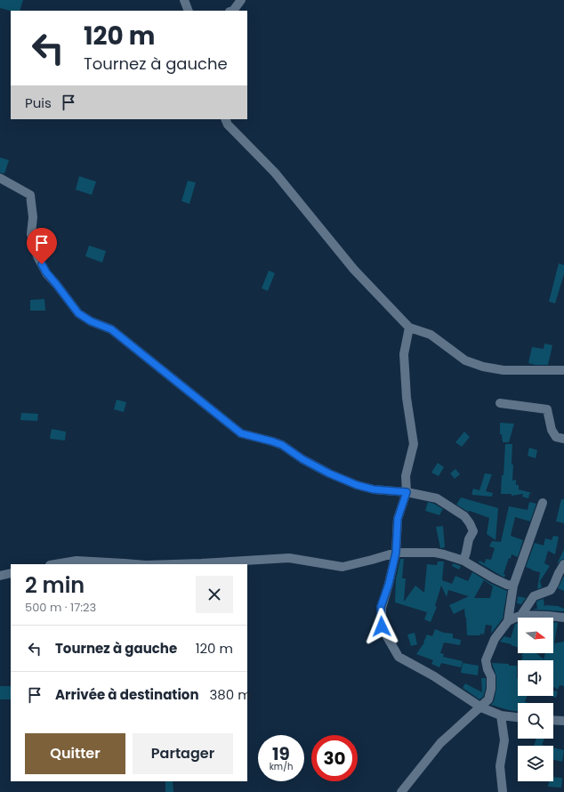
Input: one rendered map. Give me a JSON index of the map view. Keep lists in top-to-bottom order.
{
  "north": "right",
  "page": {
    "turn": ["120 m", "Tournez à gauche"],
    "then": "Puis",
    "heading": ["2 min", "500 m · 17:23"],
    "list": [
      {
        "name": "Tournez à gauche",
        "value": "120 m"
      },
      {
        "name": "Arrivée à destination",
        "value": "380 m"
      }
    ],
    "buttons": ["Quitter", "Partager"],
    "speed": "19 km/h",
    "limit": "30"
  }
}
